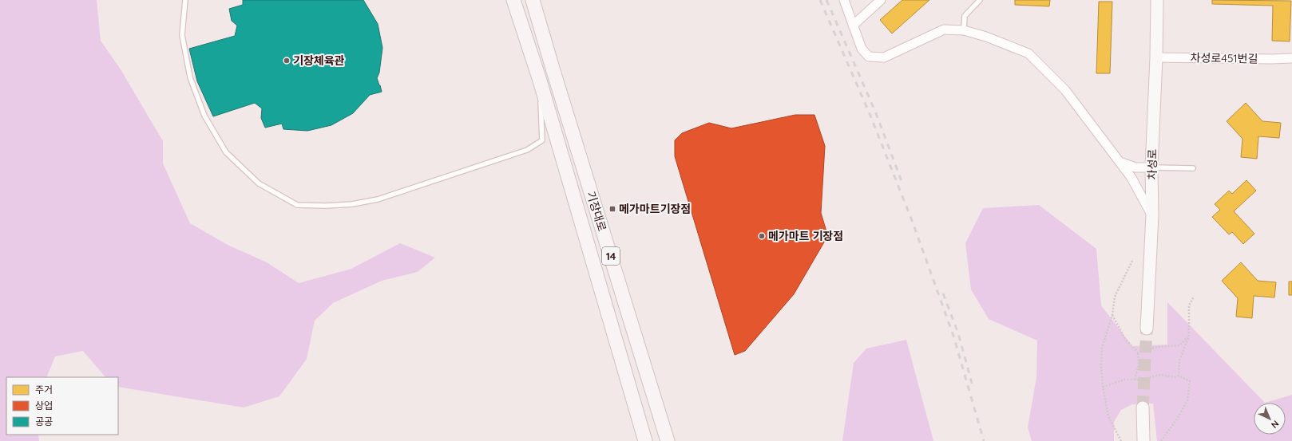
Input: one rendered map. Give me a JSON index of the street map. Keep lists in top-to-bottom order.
{
  "streets": {
    "main road": ["차성로", "기장대로", "14"],
    "street": ["차성로451번길"]
  },
  "crossings": [
    ["차성로451번길", "차성로"]
  ],
  "places": {
    "other": ["기장체육관", "메가마트 기장점"],
    "transit": ["메가마트기장점"]
  },
  "legend": ["주거", "상업", "공공"],
  "north": "bottom right"
}
